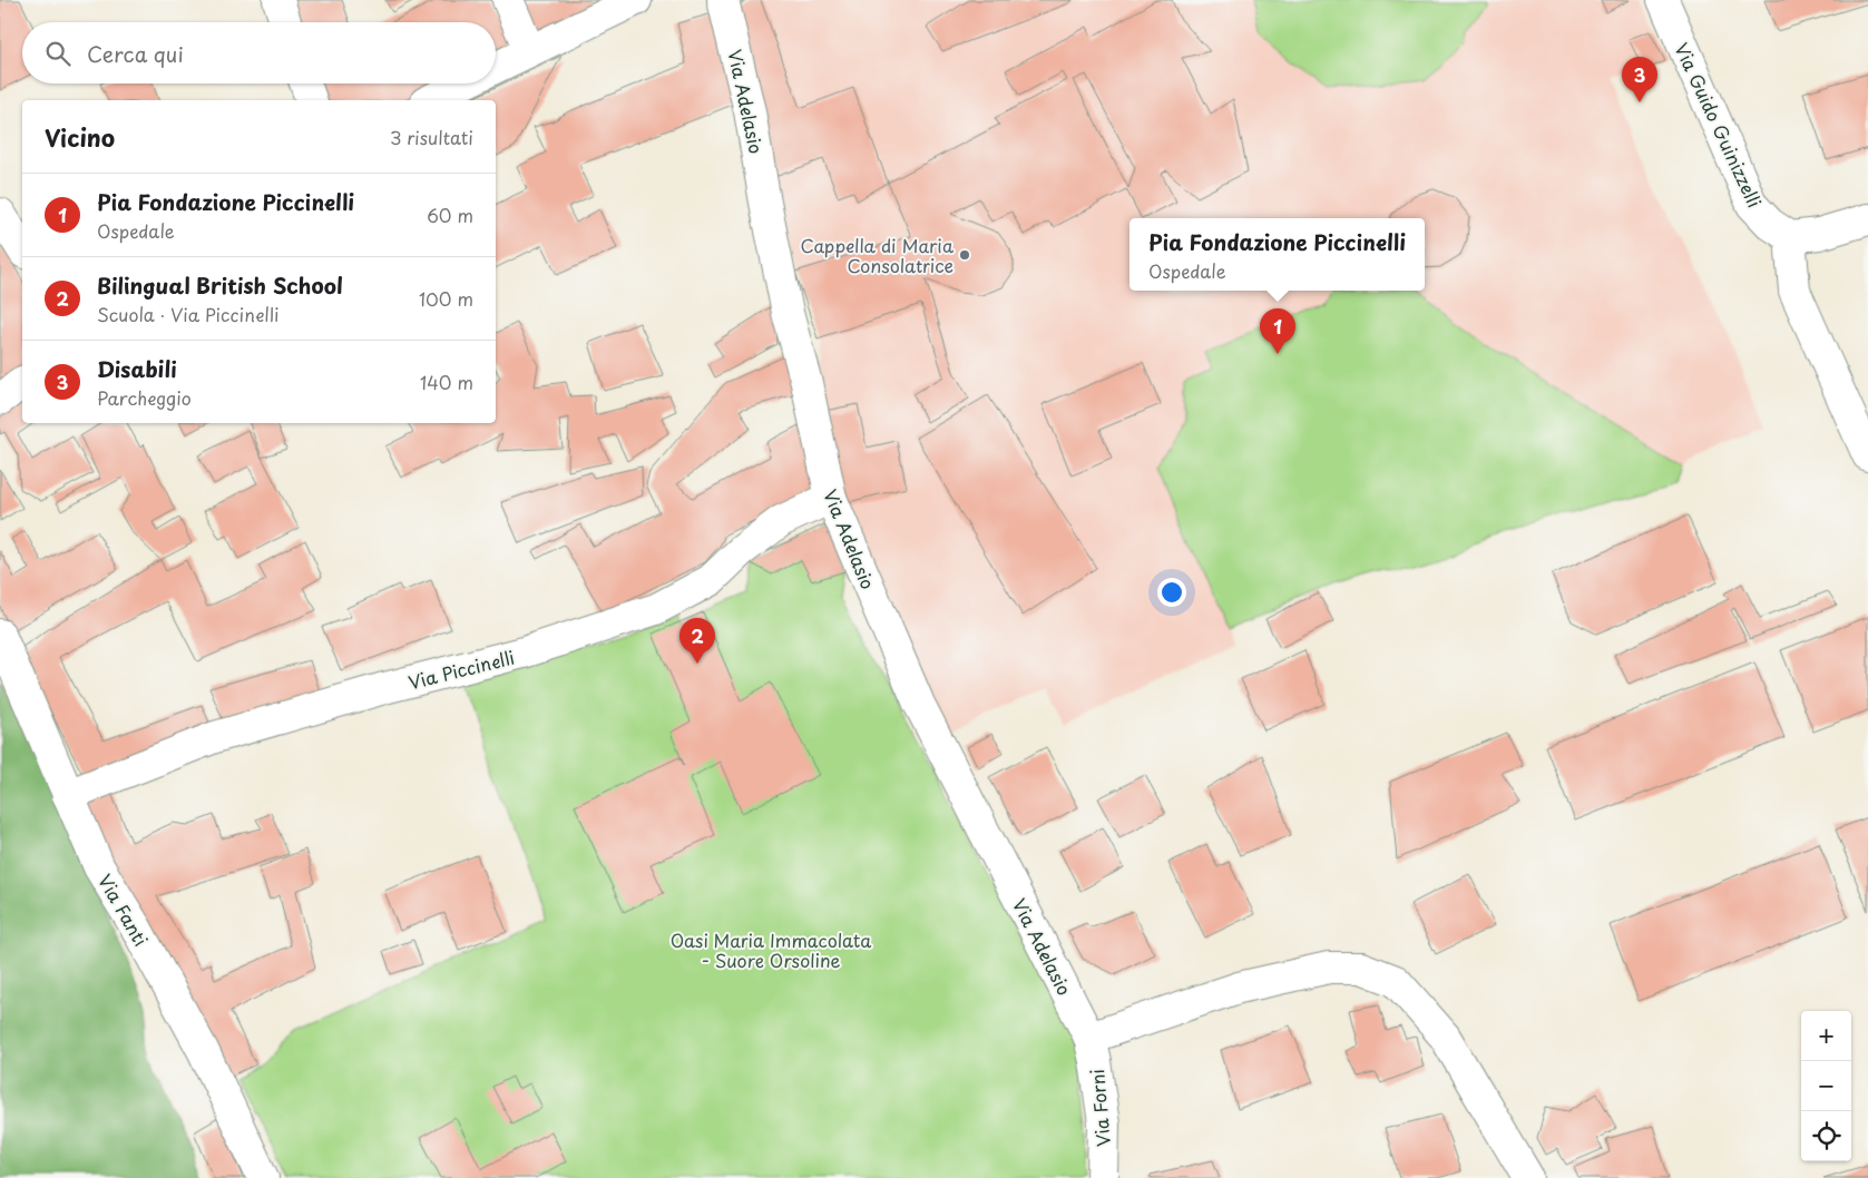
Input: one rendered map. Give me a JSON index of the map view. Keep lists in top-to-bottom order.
{
  "streets": {
    "street": [
      "Via Adelasio",
      "Via Guido Guinizzelli",
      "Via Piccinelli",
      "Via Fanti",
      "Via Forni"
    ]
  },
  "crossings": [
    ["Via Adelasio", "Via Piccinelli"],
    ["Via Adelasio", "Via Forni"],
    ["Via Piccinelli", "Via Fanti"]
  ],
  "parks": ["Oasi Maria Immacolata - Suore Orsoline"],
  "places": ["Cappella di Maria Consolatrice"],
  "page": {
    "search": "Cerca qui",
    "pins": ["3", "1", "2"],
    "heading": ["Vicino", "3 risultati"],
    "list": [
      {
        "mark": "1",
        "name": "Pia Fondazione Piccinelli",
        "note": "Ospedale",
        "value": "60 m"
      },
      {
        "mark": "2",
        "name": "Bilingual British School",
        "note": "Scuola · Via Piccinelli",
        "value": "100 m"
      },
      {
        "mark": "3",
        "name": "Disabili",
        "note": "Parcheggio",
        "value": "140 m"
      }
    ],
    "popup": ["Pia Fondazione Piccinelli", "Ospedale"],
    "map_buttons": ["+", "−"]
  }
}
